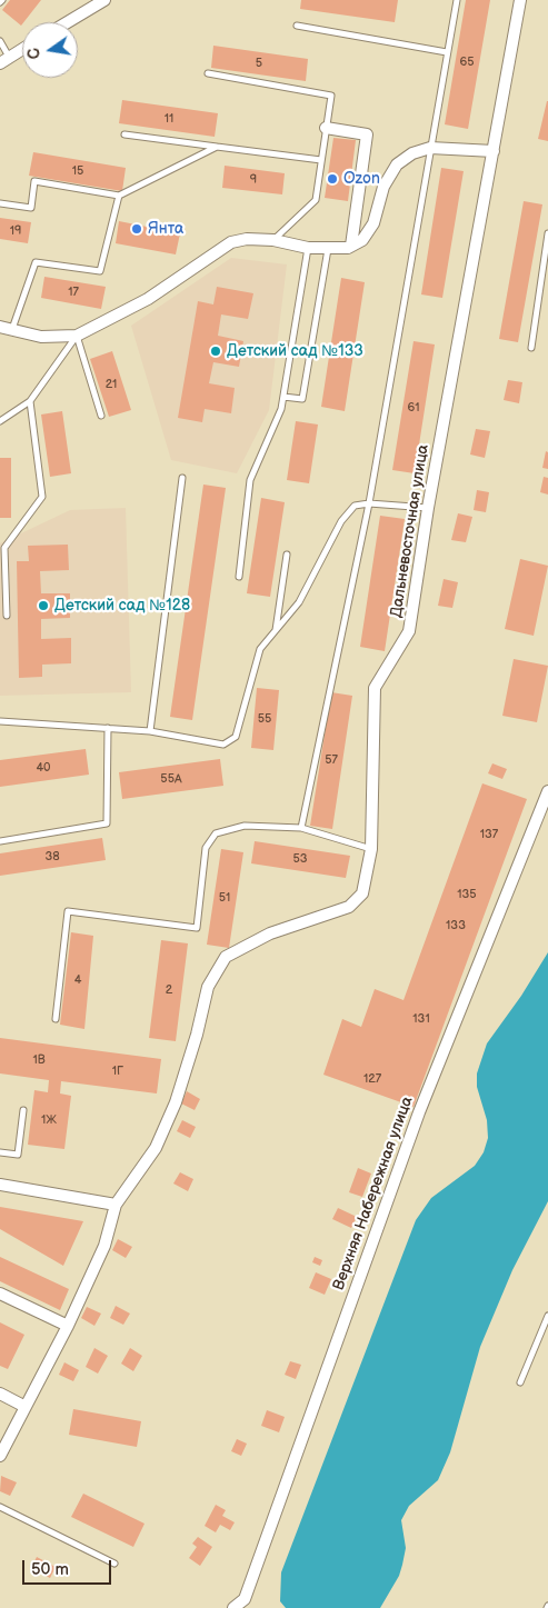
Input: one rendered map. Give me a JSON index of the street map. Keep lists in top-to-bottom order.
{
  "streets": {
    "street": ["Дальневосточная улица", "Верхняя Набережная улица"]
  },
  "places": [
    "Ozon",
    "Янта",
    "Детский сад №133",
    "Детский сад №128"
  ],
  "house_numbers": [
    "65",
    "5",
    "11",
    "15",
    "9",
    "19",
    "17",
    "21",
    "61",
    "55",
    "57",
    "40",
    "55А",
    "137",
    "38",
    "53",
    "135",
    "51",
    "133",
    "4",
    "2",
    "131",
    "1В",
    "1Г",
    "127",
    "1Ж"
  ],
  "scale_bar": "50 m",
  "north": "left"
}
